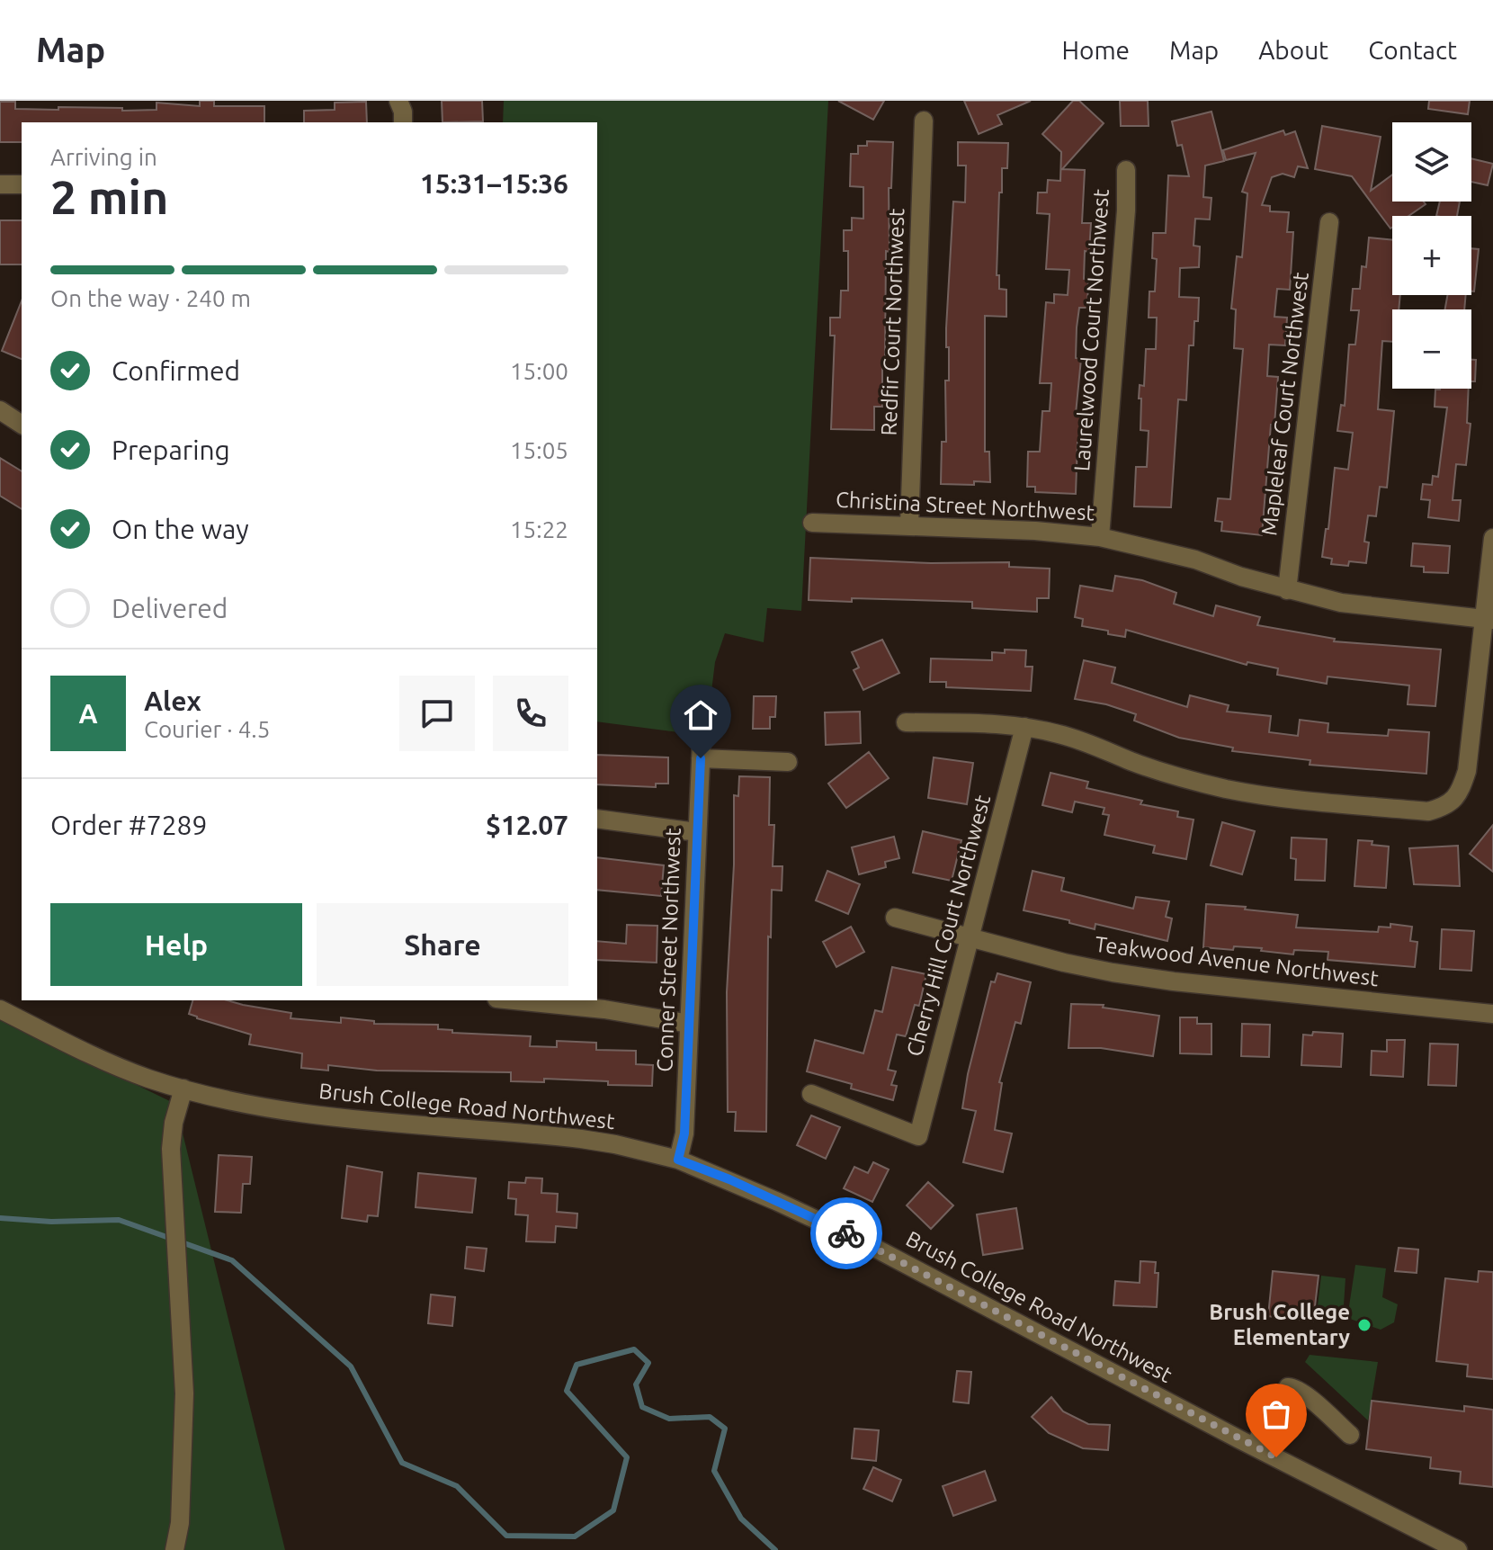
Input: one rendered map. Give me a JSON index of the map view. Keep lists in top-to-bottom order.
{
  "streets": {
    "street": [
      "Redfir Court Northwest",
      "Laurelwood Court Northwest",
      "Mapleleaf Court Northwest",
      "Christina Street Northwest",
      "Cherry Hill Court Northwest",
      "Conner Street Northwest",
      "Teakwood Avenue Northwest",
      "Brush College Road Northwest"
    ]
  },
  "crossings": [
    ["Redfir Court Northwest", "Christina Street Northwest"],
    ["Laurelwood Court Northwest", "Christina Street Northwest"],
    ["Mapleleaf Court Northwest", "Christina Street Northwest"],
    ["Cherry Hill Court Northwest", "Teakwood Avenue Northwest"],
    ["Conner Street Northwest", "Brush College Road Northwest"]
  ],
  "places": ["Brush College Elementary"],
  "page": {
    "header": "Map",
    "nav": [
      "Home",
      "Map",
      "About",
      "Contact"
    ],
    "map_buttons": ["+", "−"],
    "heading": ["2 min", "Arriving in", "15:31–15:36"],
    "panel": [
      "Alex",
      "Courier · 4.5",
      "Order #7289",
      "$12.07"
    ],
    "bar": "On the way · 240 m",
    "list": [
      ["Confirmed", "15:00"],
      ["Preparing", "15:05"],
      ["On the way", "15:22"],
      "Delivered"
    ],
    "round": "A",
    "buttons": ["Help", "Share"]
  }
}
